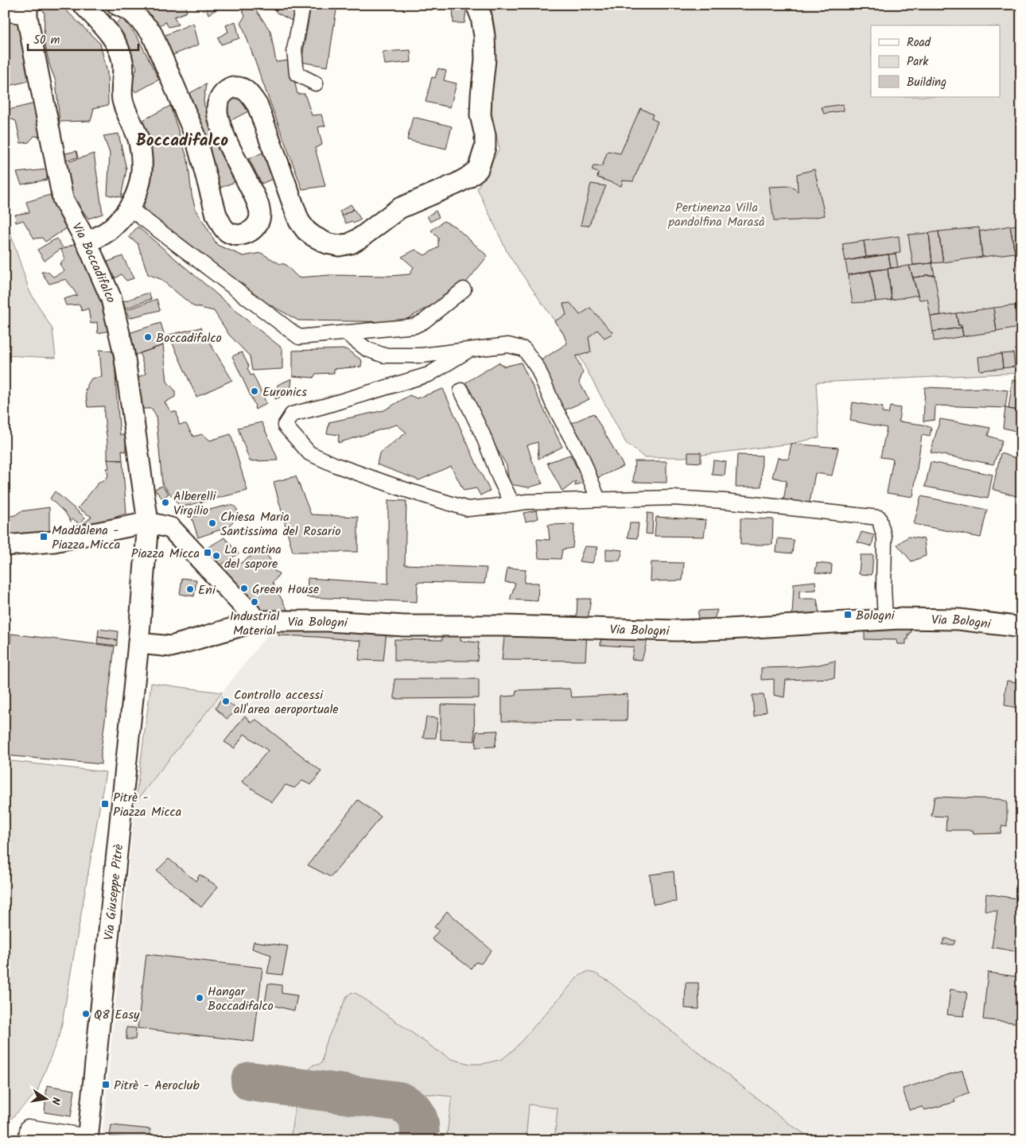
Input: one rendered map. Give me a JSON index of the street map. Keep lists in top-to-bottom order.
{
  "streets": {
    "street": ["Via Boccadifalco", "Via Bologni", "Via Giuseppe Pitrè"]
  },
  "crossings": [
    ["Via Boccadifalco", "Via Bologni"],
    ["Via Boccadifalco", "Via Giuseppe Pitrè"],
    ["Via Bologni", "Via Giuseppe Pitrè"]
  ],
  "districts": ["Boccadifalco"],
  "parks": ["Pertinenza Villa pandolfina Marasà"],
  "places": {
    "other": [
      "Boccadifalco",
      "Euronics",
      "Alberelli Virgilio",
      "Chiesa Maria Santissima del Rosario",
      "La cantina del sapore",
      "Green House",
      "Eni",
      "Industrial Material",
      "Controllo accessi all'area aeroportuale",
      "Hangar Boccadifalco",
      "Q8 Easy"
    ],
    "transit": [
      "Maddalena - Piazza Micca",
      "Piazza Micca",
      "Bologni",
      "Pitrè - Piazza Micca",
      "Pitrè - Aeroclub"
    ]
  },
  "legend": ["Road", "Park", "Building"],
  "scale_bar": "50 m",
  "north": "right"
}
